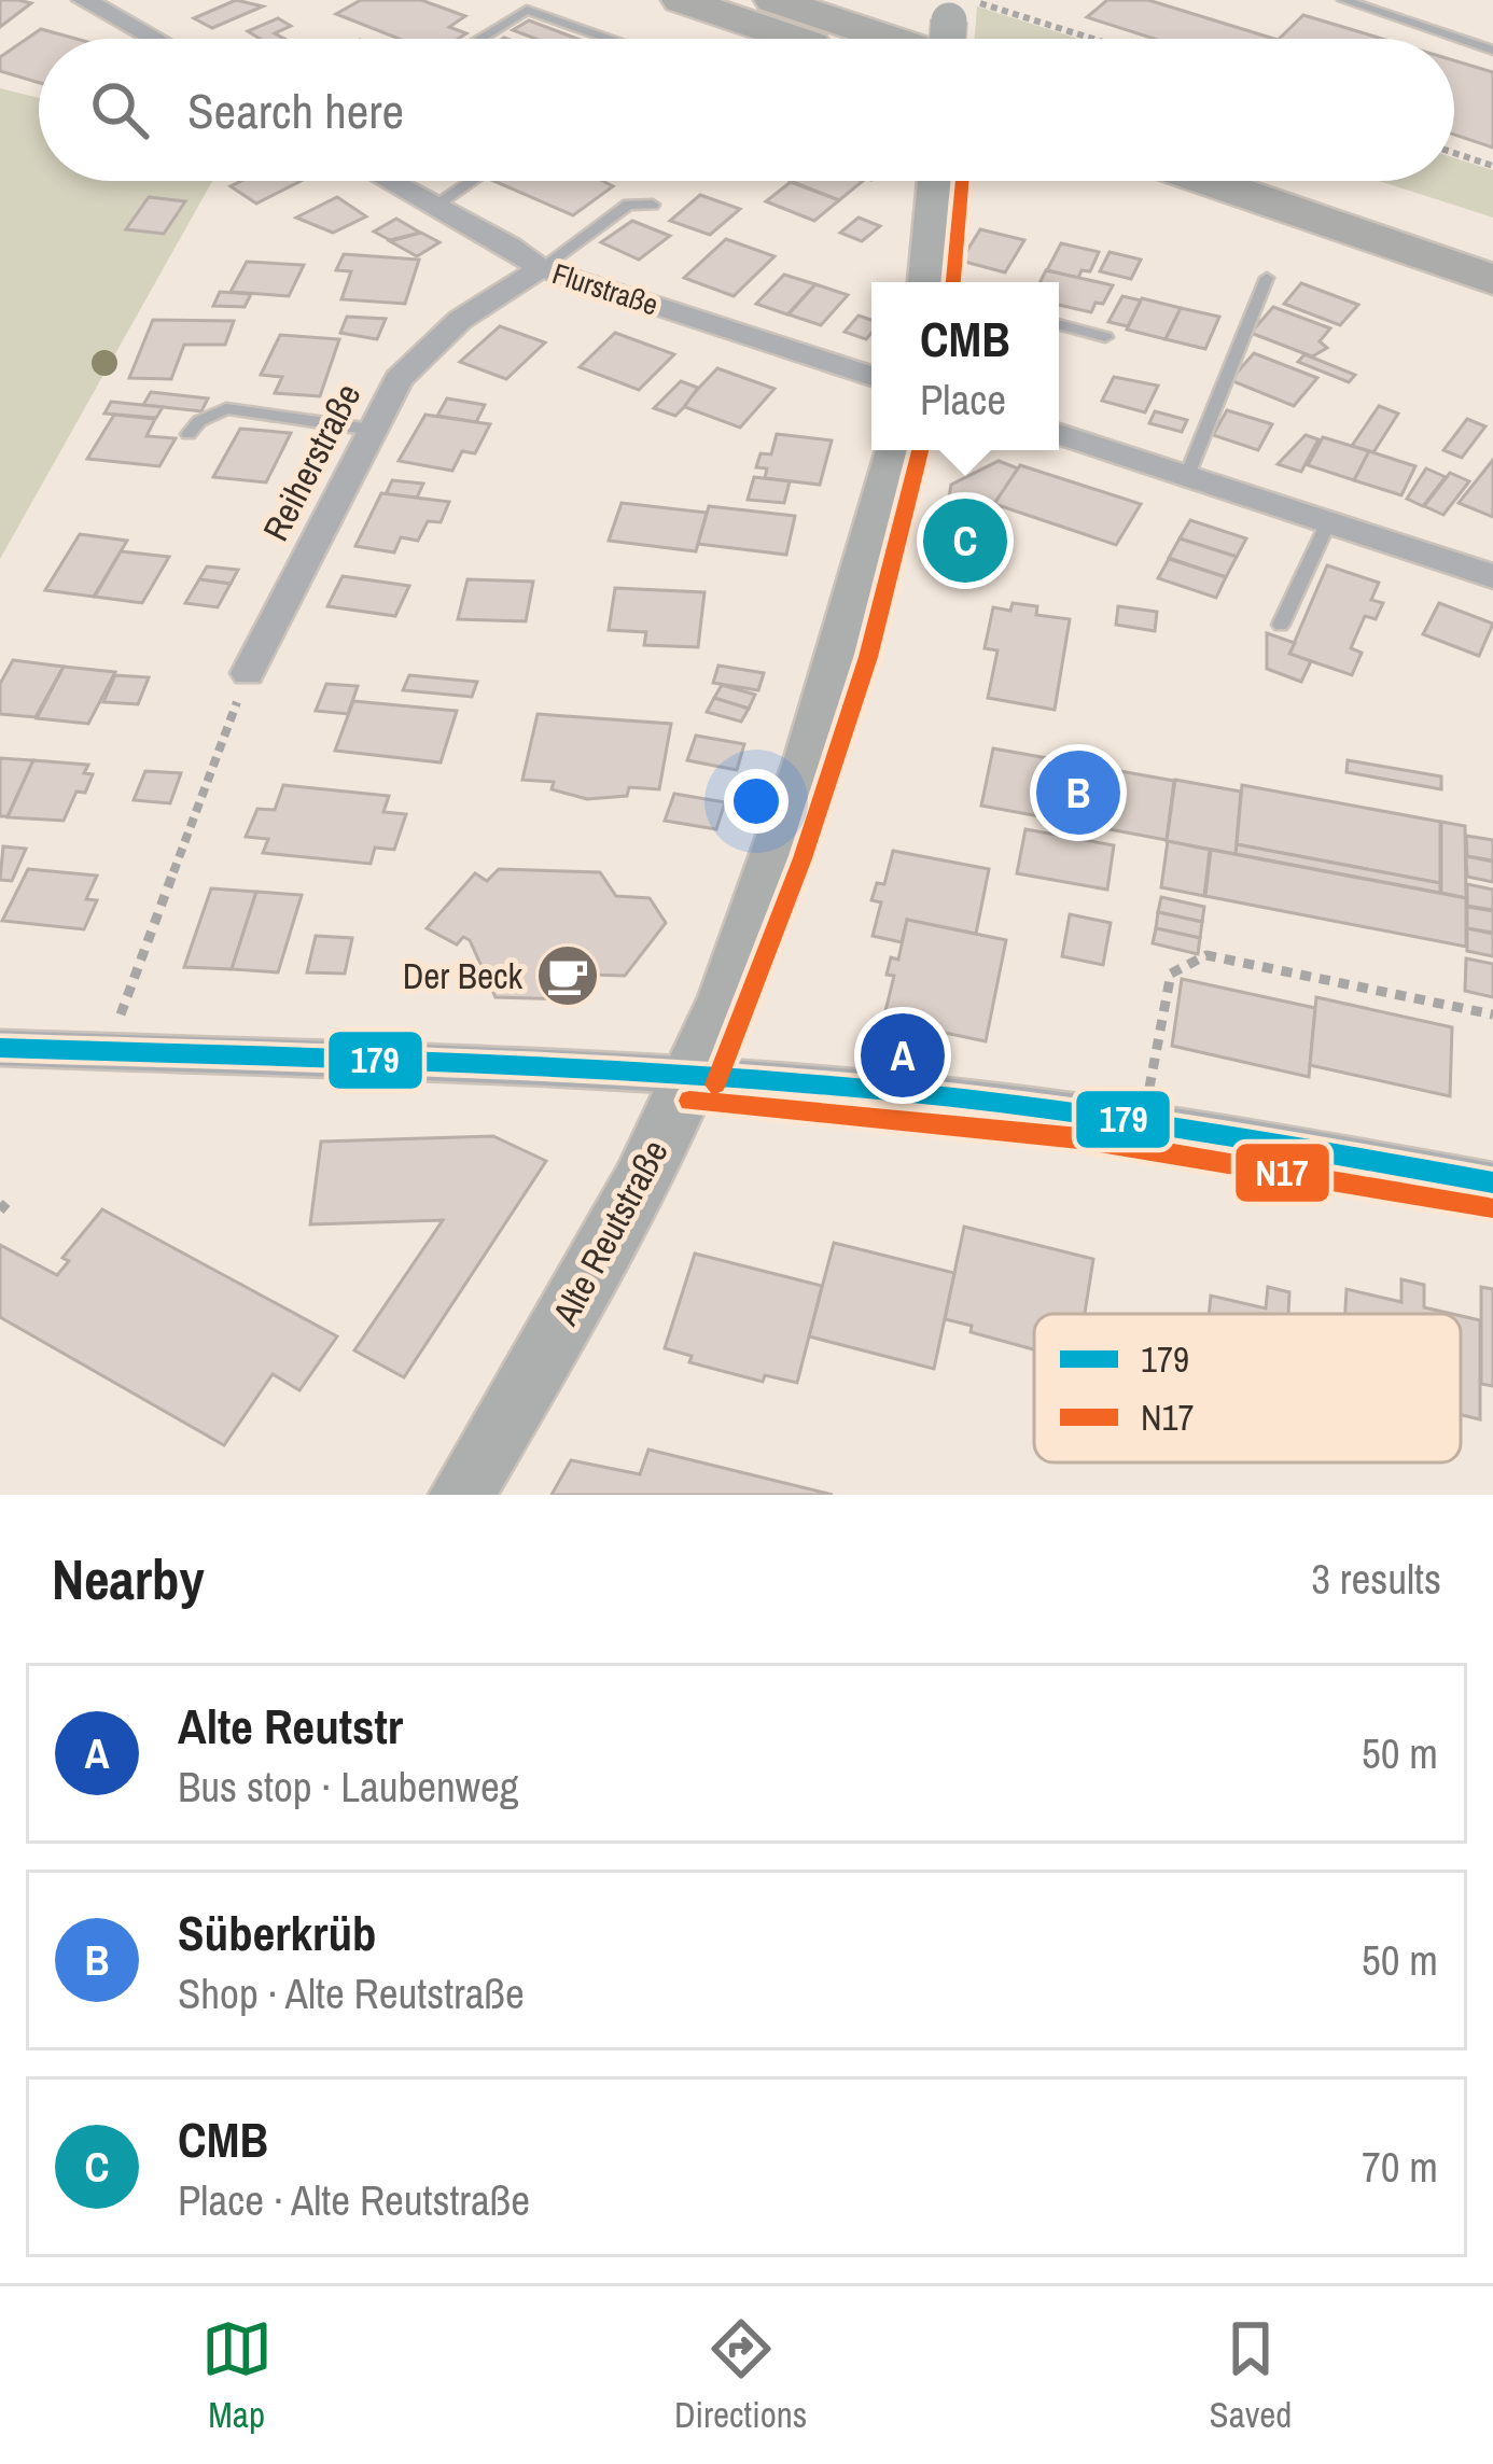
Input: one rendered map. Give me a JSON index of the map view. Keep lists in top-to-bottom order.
{
  "streets": {
    "main road": ["Alte Reutstraße"],
    "street": ["Flurstraße", "Reiherstraße"]
  },
  "crossings": [
    ["Flurstraße", "Reiherstraße"]
  ],
  "places": {
    "cafe": ["Der Beck"]
  },
  "lines": ["transit line N17", "transit line 179"],
  "legend": ["179", "N17"],
  "page": {
    "search": "Search here",
    "popup": ["CMB", "Place"],
    "pins": ["C", "B", "A"],
    "heading": ["Nearby", "3 results"],
    "list": [
      {
        "mark": "A",
        "name": "Alte Reutstr",
        "note": "Bus stop · Laubenweg",
        "value": "50 m"
      },
      {
        "mark": "B",
        "name": "Süberkrüb",
        "note": "Shop · Alte Reutstraße",
        "value": "50 m"
      },
      {
        "mark": "C",
        "name": "CMB",
        "note": "Place · Alte Reutstraße",
        "value": "70 m"
      }
    ],
    "nav": ["Map", "Directions", "Saved"]
  }
}
